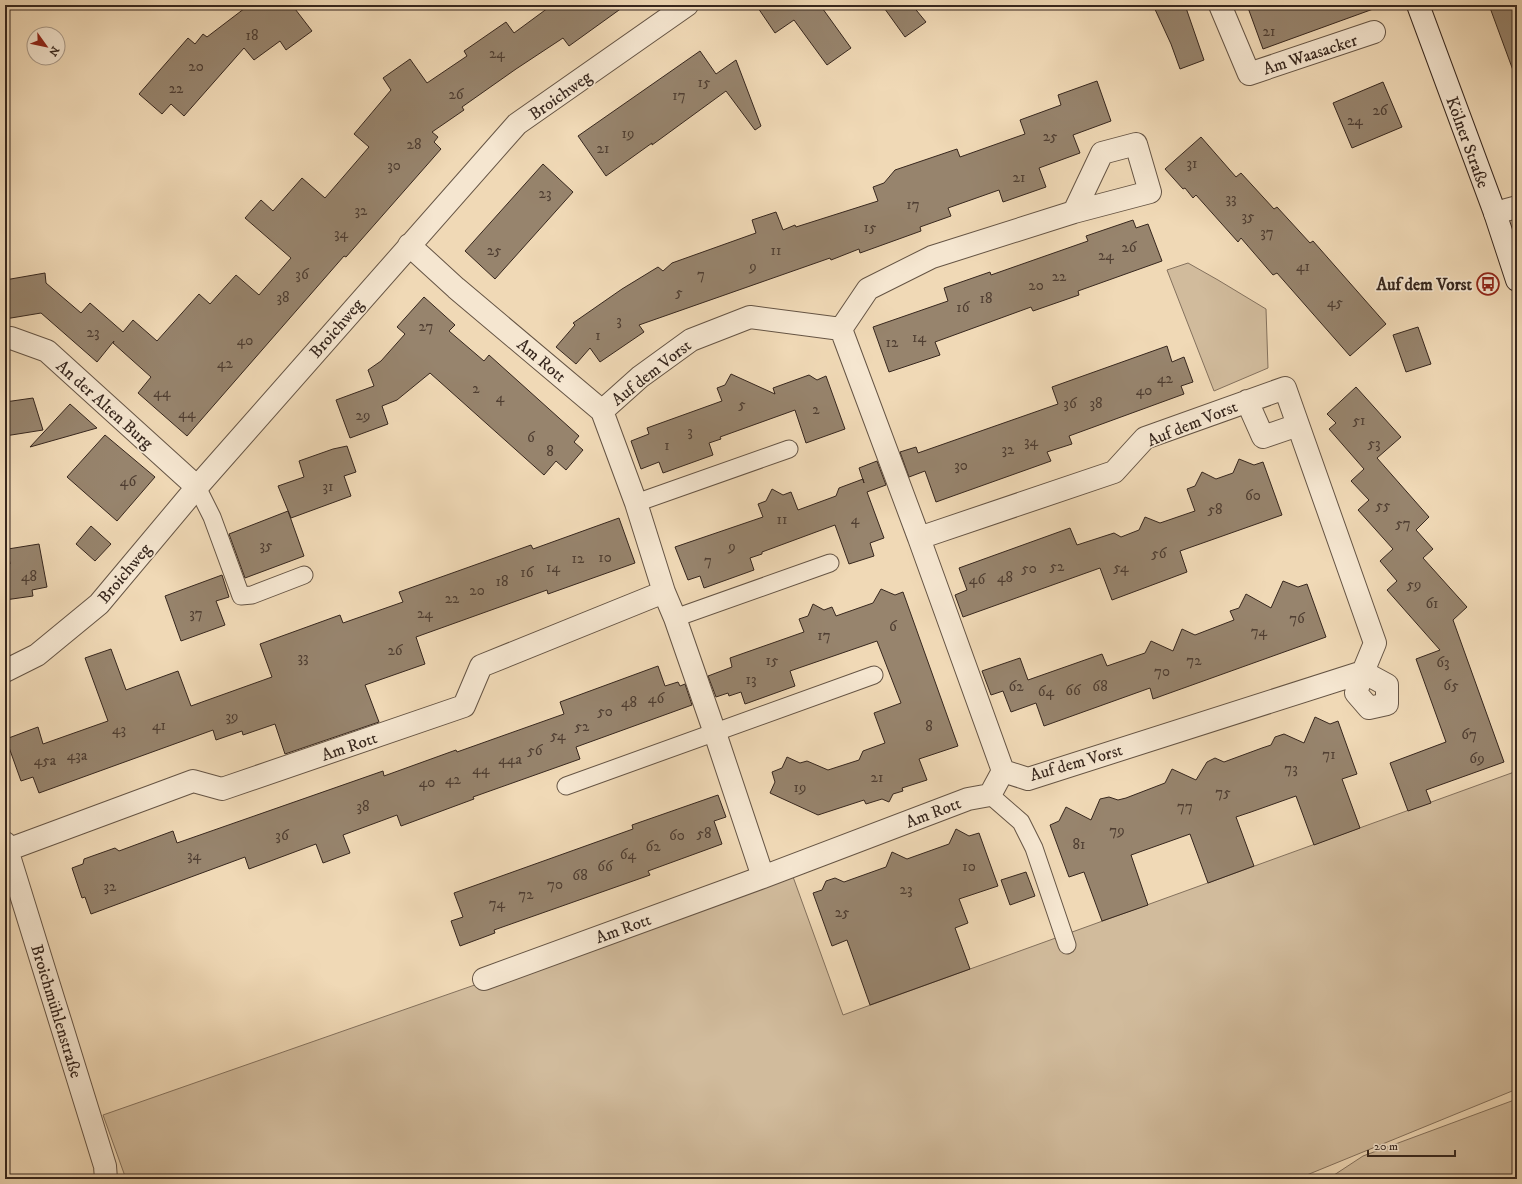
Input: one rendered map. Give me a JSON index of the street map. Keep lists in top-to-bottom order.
{
  "streets": {
    "street": [
      "Am Waasacker",
      "Broichweg",
      "Kölner Straße",
      "Am Rott",
      "Auf dem Vorst",
      "An der Alten Burg",
      "Broichmühlenstraße"
    ]
  },
  "crossings": [
    ["Broichweg", "Am Rott"],
    ["Broichweg", "An der Alten Burg"],
    ["Am Rott", "Auf dem Vorst"],
    ["Am Rott", "Broichmühlenstraße"]
  ],
  "places": {
    "bus stop": ["Auf dem Vorst"]
  },
  "house_numbers": [
    "21",
    "18",
    "24",
    "20",
    "15",
    "22",
    "26",
    "17",
    "26",
    "24",
    "19",
    "25",
    "28",
    "21",
    "31",
    "30",
    "21",
    "23",
    "33",
    "17",
    "32",
    "35",
    "15",
    "37",
    "34",
    "26",
    "25",
    "11",
    "24",
    "9",
    "41",
    "36",
    "7",
    "22",
    "20",
    "5",
    "38",
    "18",
    "45",
    "16",
    "3",
    "27",
    "23",
    "1",
    "14",
    "40",
    "12",
    "42",
    "42",
    "2",
    "40",
    "44",
    "4",
    "36",
    "38",
    "5",
    "2",
    "44",
    "29",
    "51",
    "3",
    "6",
    "34",
    "53",
    "1",
    "32",
    "8",
    "30",
    "46",
    "31",
    "60",
    "55",
    "58",
    "11",
    "4",
    "57",
    "35",
    "9",
    "56",
    "10",
    "12",
    "7",
    "52",
    "14",
    "54",
    "50",
    "16",
    "48",
    "48",
    "46",
    "18",
    "59",
    "20",
    "22",
    "61",
    "37",
    "24",
    "76",
    "6",
    "74",
    "17",
    "26",
    "33",
    "15",
    "72",
    "63",
    "70",
    "13",
    "65",
    "62",
    "68",
    "66",
    "64",
    "46",
    "48",
    "50",
    "39",
    "41",
    "52",
    "8",
    "43",
    "67",
    "54",
    "56",
    "71",
    "43a",
    "69",
    "44a",
    "45a",
    "73",
    "44",
    "21",
    "42",
    "40",
    "19",
    "75",
    "38",
    "77",
    "79",
    "58",
    "36",
    "60",
    "81",
    "62",
    "64",
    "34",
    "66",
    "10",
    "68",
    "70",
    "32",
    "23",
    "72",
    "74",
    "25"
  ],
  "scale_bar": "20 m",
  "north": "bottom right"
}
